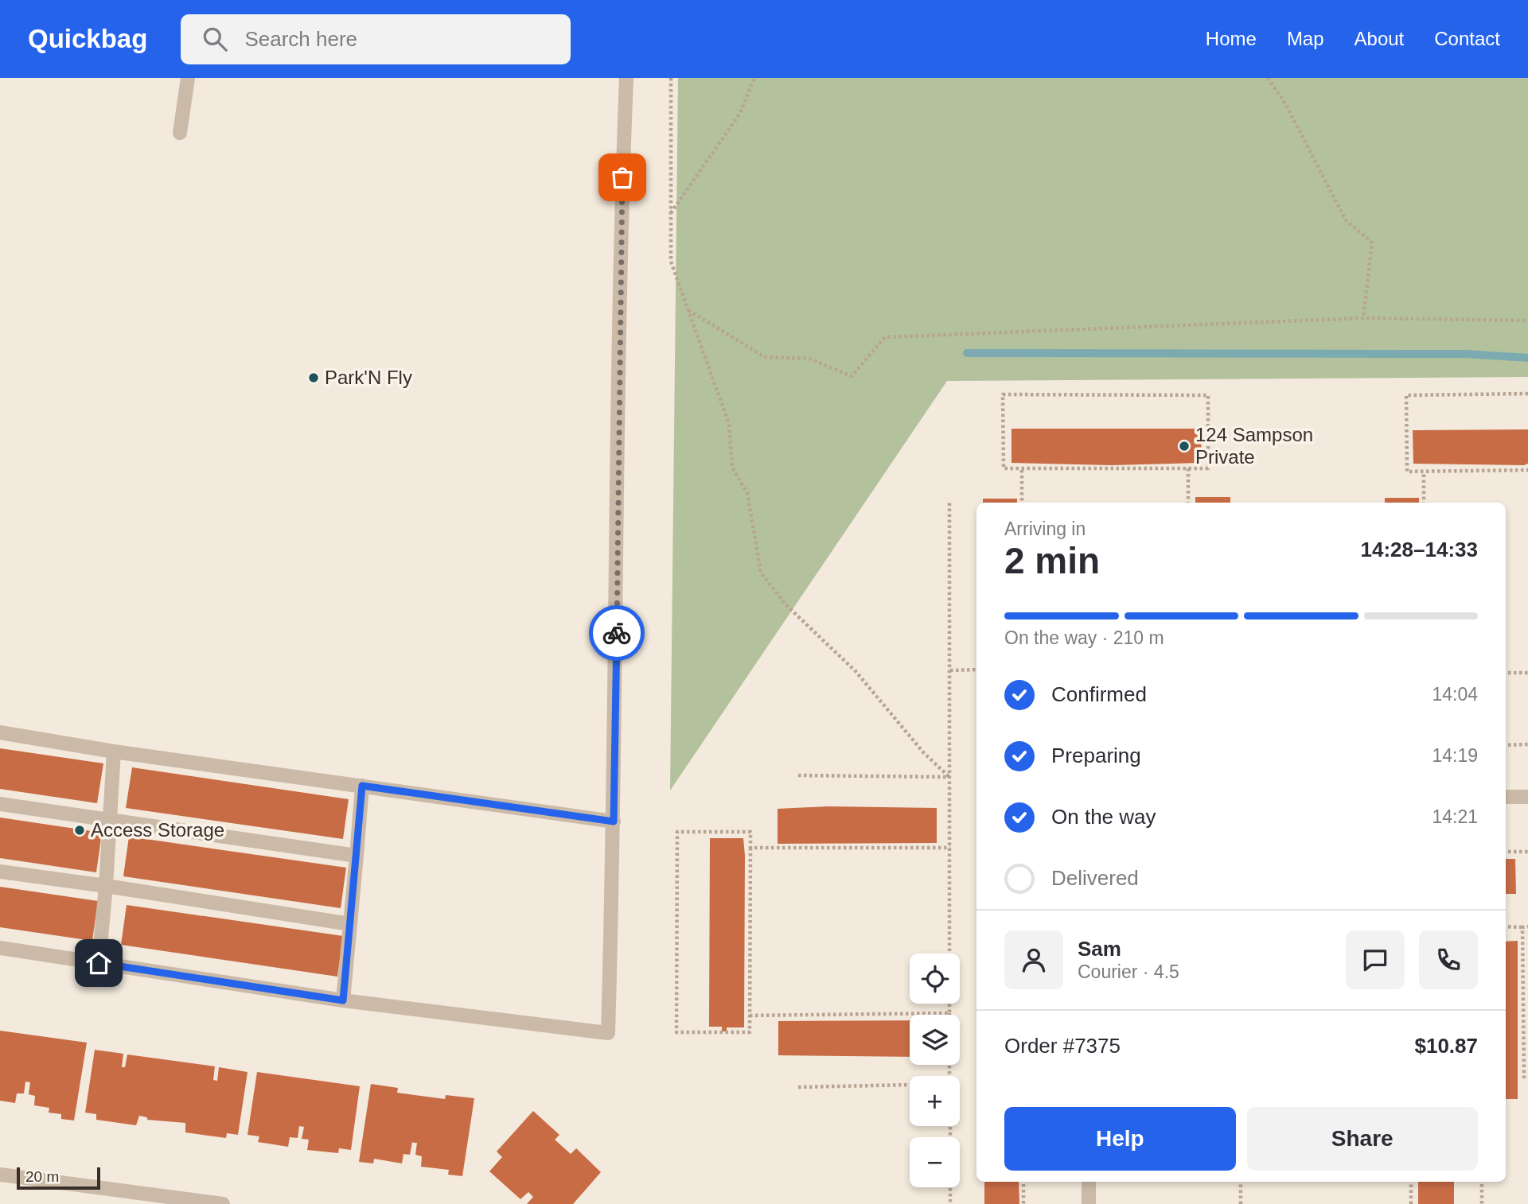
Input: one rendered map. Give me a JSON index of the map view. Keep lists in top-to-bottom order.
{
  "places": ["Park'N Fly", "124 Sampson Private", "Access Storage"],
  "scale_bar": "20 m",
  "page": {
    "header": "Quickbag",
    "search": "Search here",
    "nav": [
      "Home",
      "Map",
      "About",
      "Contact"
    ],
    "heading": ["2 min", "Arriving in", "14:28–14:33"],
    "panel": [
      "Sam",
      "Courier · 4.5",
      "Order #7375",
      "$10.87"
    ],
    "bar": "On the way · 210 m",
    "list": [
      ["Confirmed", "14:04"],
      ["Preparing", "14:19"],
      ["On the way", "14:21"],
      "Delivered"
    ],
    "map_buttons": ["+", "−"],
    "buttons": ["Help", "Share"],
    "scale": "20 m"
  }
}
